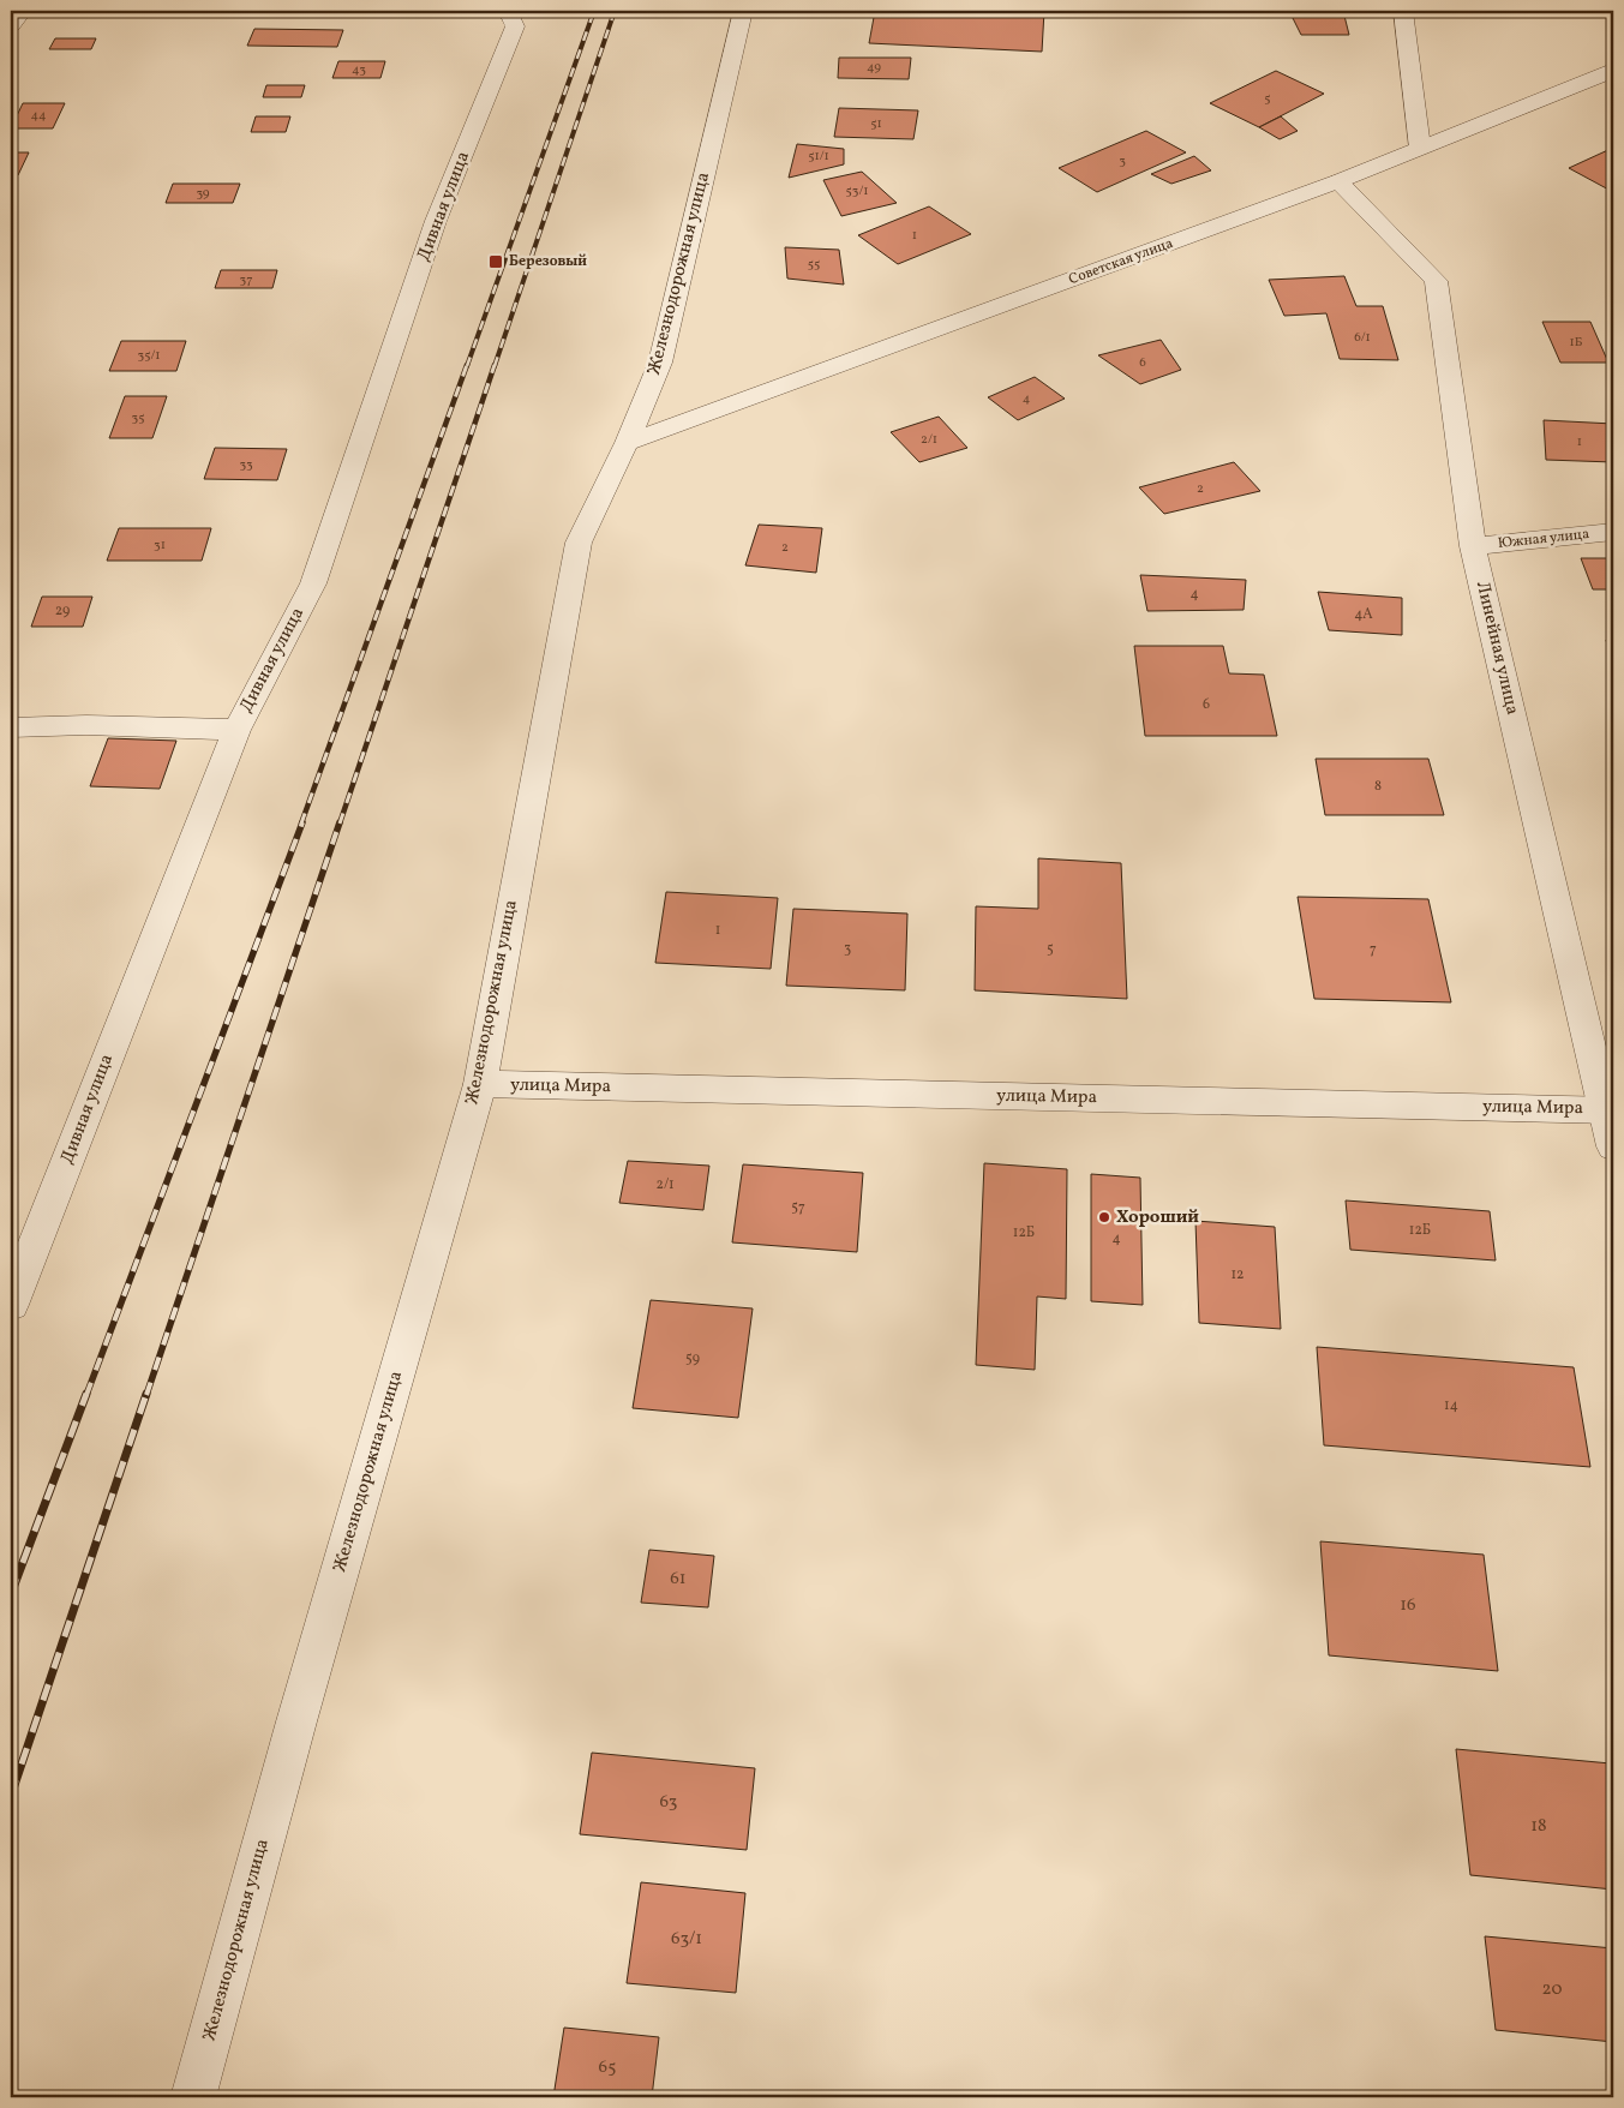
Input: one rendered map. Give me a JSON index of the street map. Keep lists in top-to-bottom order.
{
  "streets": {
    "street": [
      "Дивная улица",
      "Советская улица",
      "Железнодорожная улица",
      "Южная улица",
      "Линейная улица",
      "улица Мира"
    ]
  },
  "crossings": [
    ["Советская улица", "Железнодорожная улица"],
    ["Советская улица", "Линейная улица"],
    ["Железнодорожная улица", "улица Мира"],
    ["Южная улица", "Линейная улица"],
    ["Линейная улица", "улица Мира"]
  ],
  "places": {
    "transit": ["Березовый"],
    "other": ["Хороший"]
  },
  "house_numbers": [
    "49",
    "43",
    "5",
    "44",
    "51",
    "51/1",
    "3",
    "53/1",
    "39",
    "1",
    "55",
    "37",
    "6/1",
    "1Б",
    "35/1",
    "6",
    "4",
    "35",
    "2/1",
    "1",
    "33",
    "2",
    "31",
    "2",
    "4",
    "29",
    "4А",
    "6",
    "8",
    "1",
    "3",
    "5",
    "7",
    "2/1",
    "57",
    "12Б",
    "12Б",
    "4",
    "12",
    "59",
    "14",
    "61",
    "16",
    "63",
    "18",
    "63/1",
    "20",
    "65"
  ]
}
